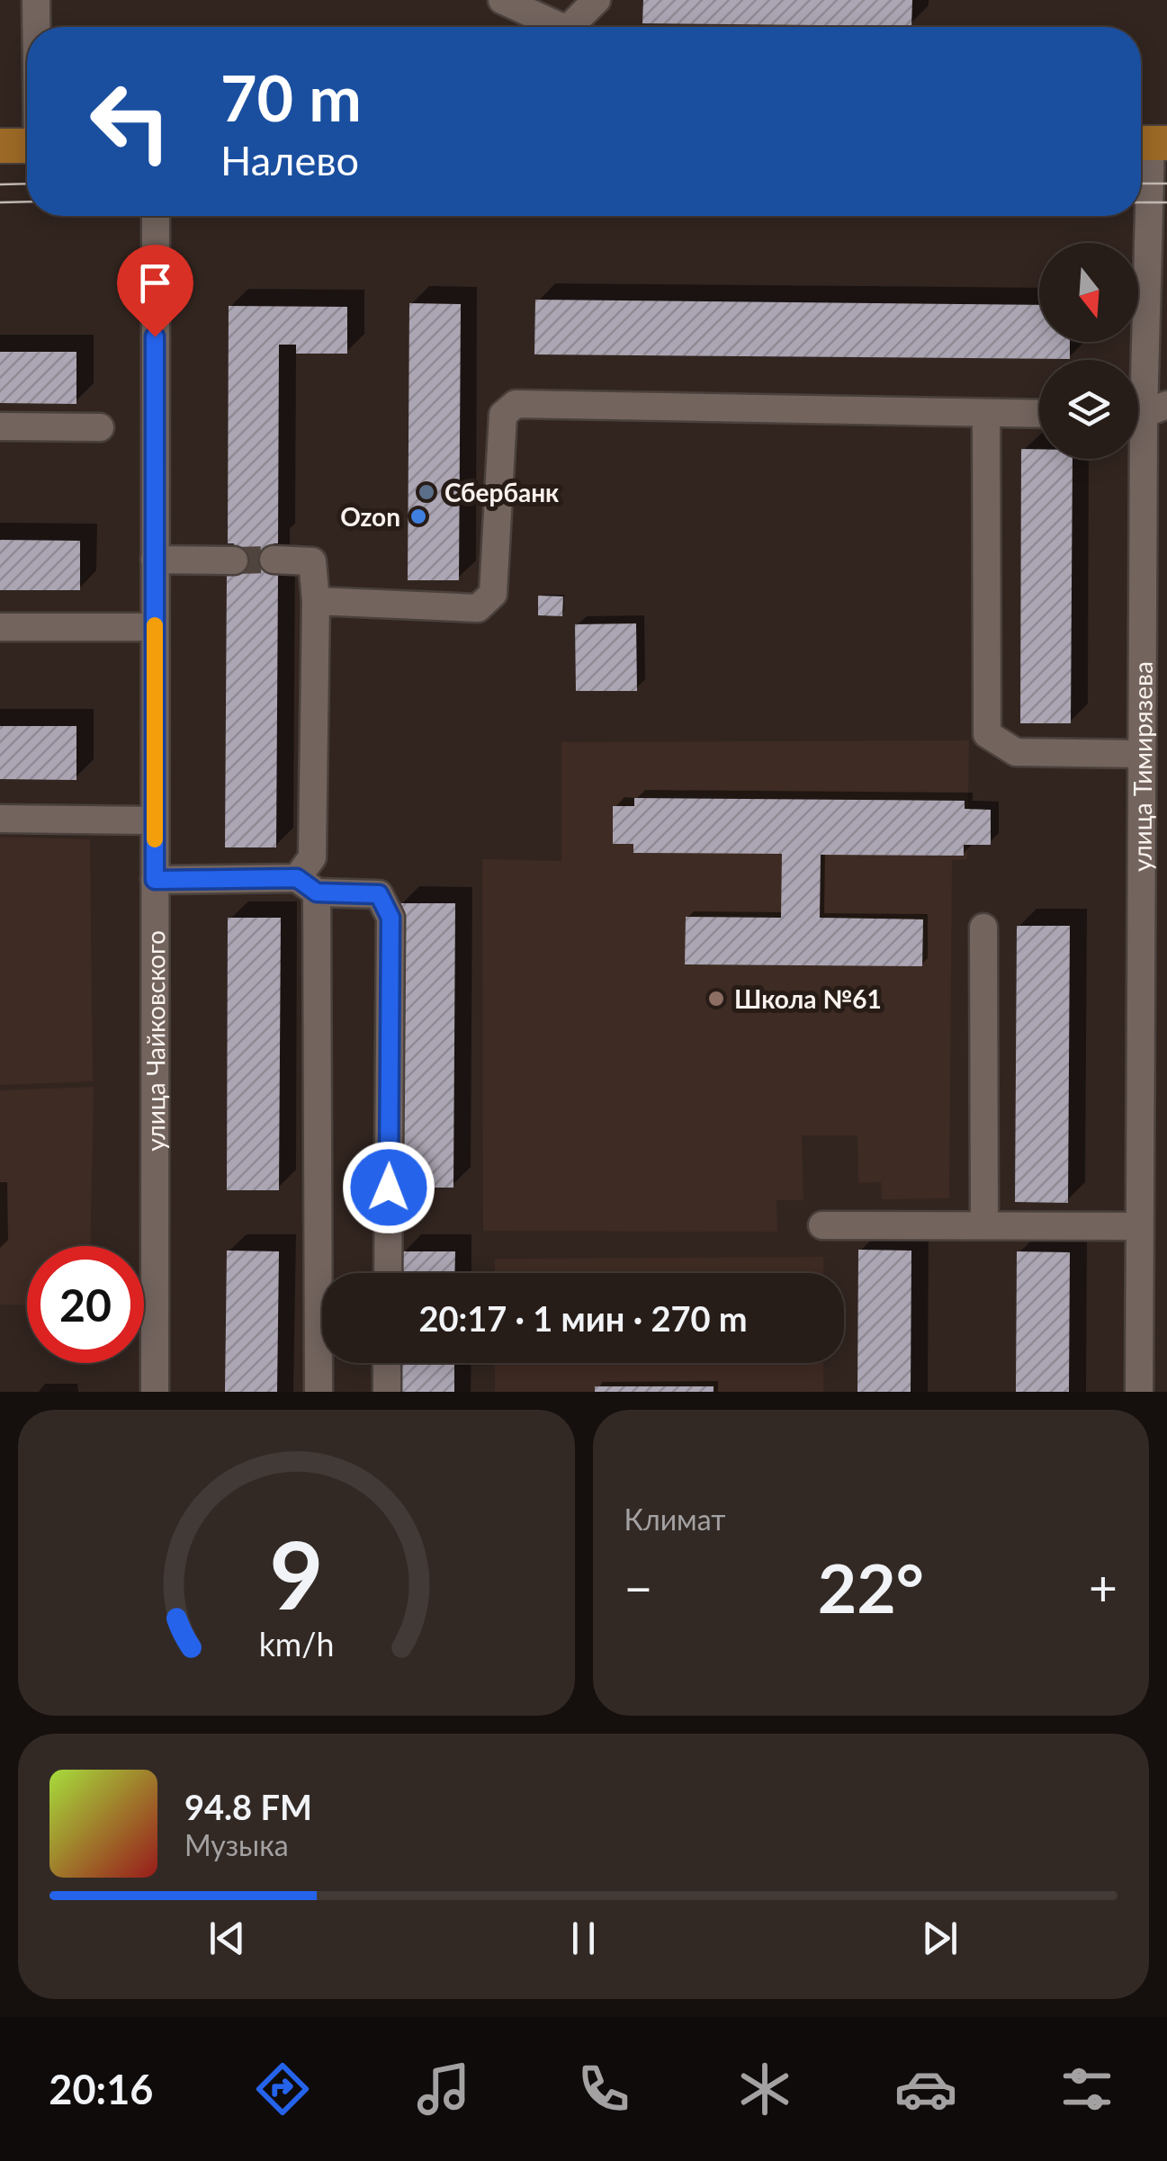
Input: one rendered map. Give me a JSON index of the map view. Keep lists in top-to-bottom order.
{
  "streets": {
    "street": ["улица Тимирязева", "улица Чайковского"]
  },
  "places": ["Сбербанк", "Ozon", "Школа №61"],
  "north": "bottom",
  "page": {
    "turn": ["70 m", "Налево"],
    "limit": "20",
    "trip": "20:17 · 1 мин · 270 m",
    "tile": "Климат",
    "heat": ["−", "22°", "+"],
    "song": ["94.8 FM", "Музыка"],
    "tabs": "20:16",
    "gauge": ["9", "km/h"]
  }
}
